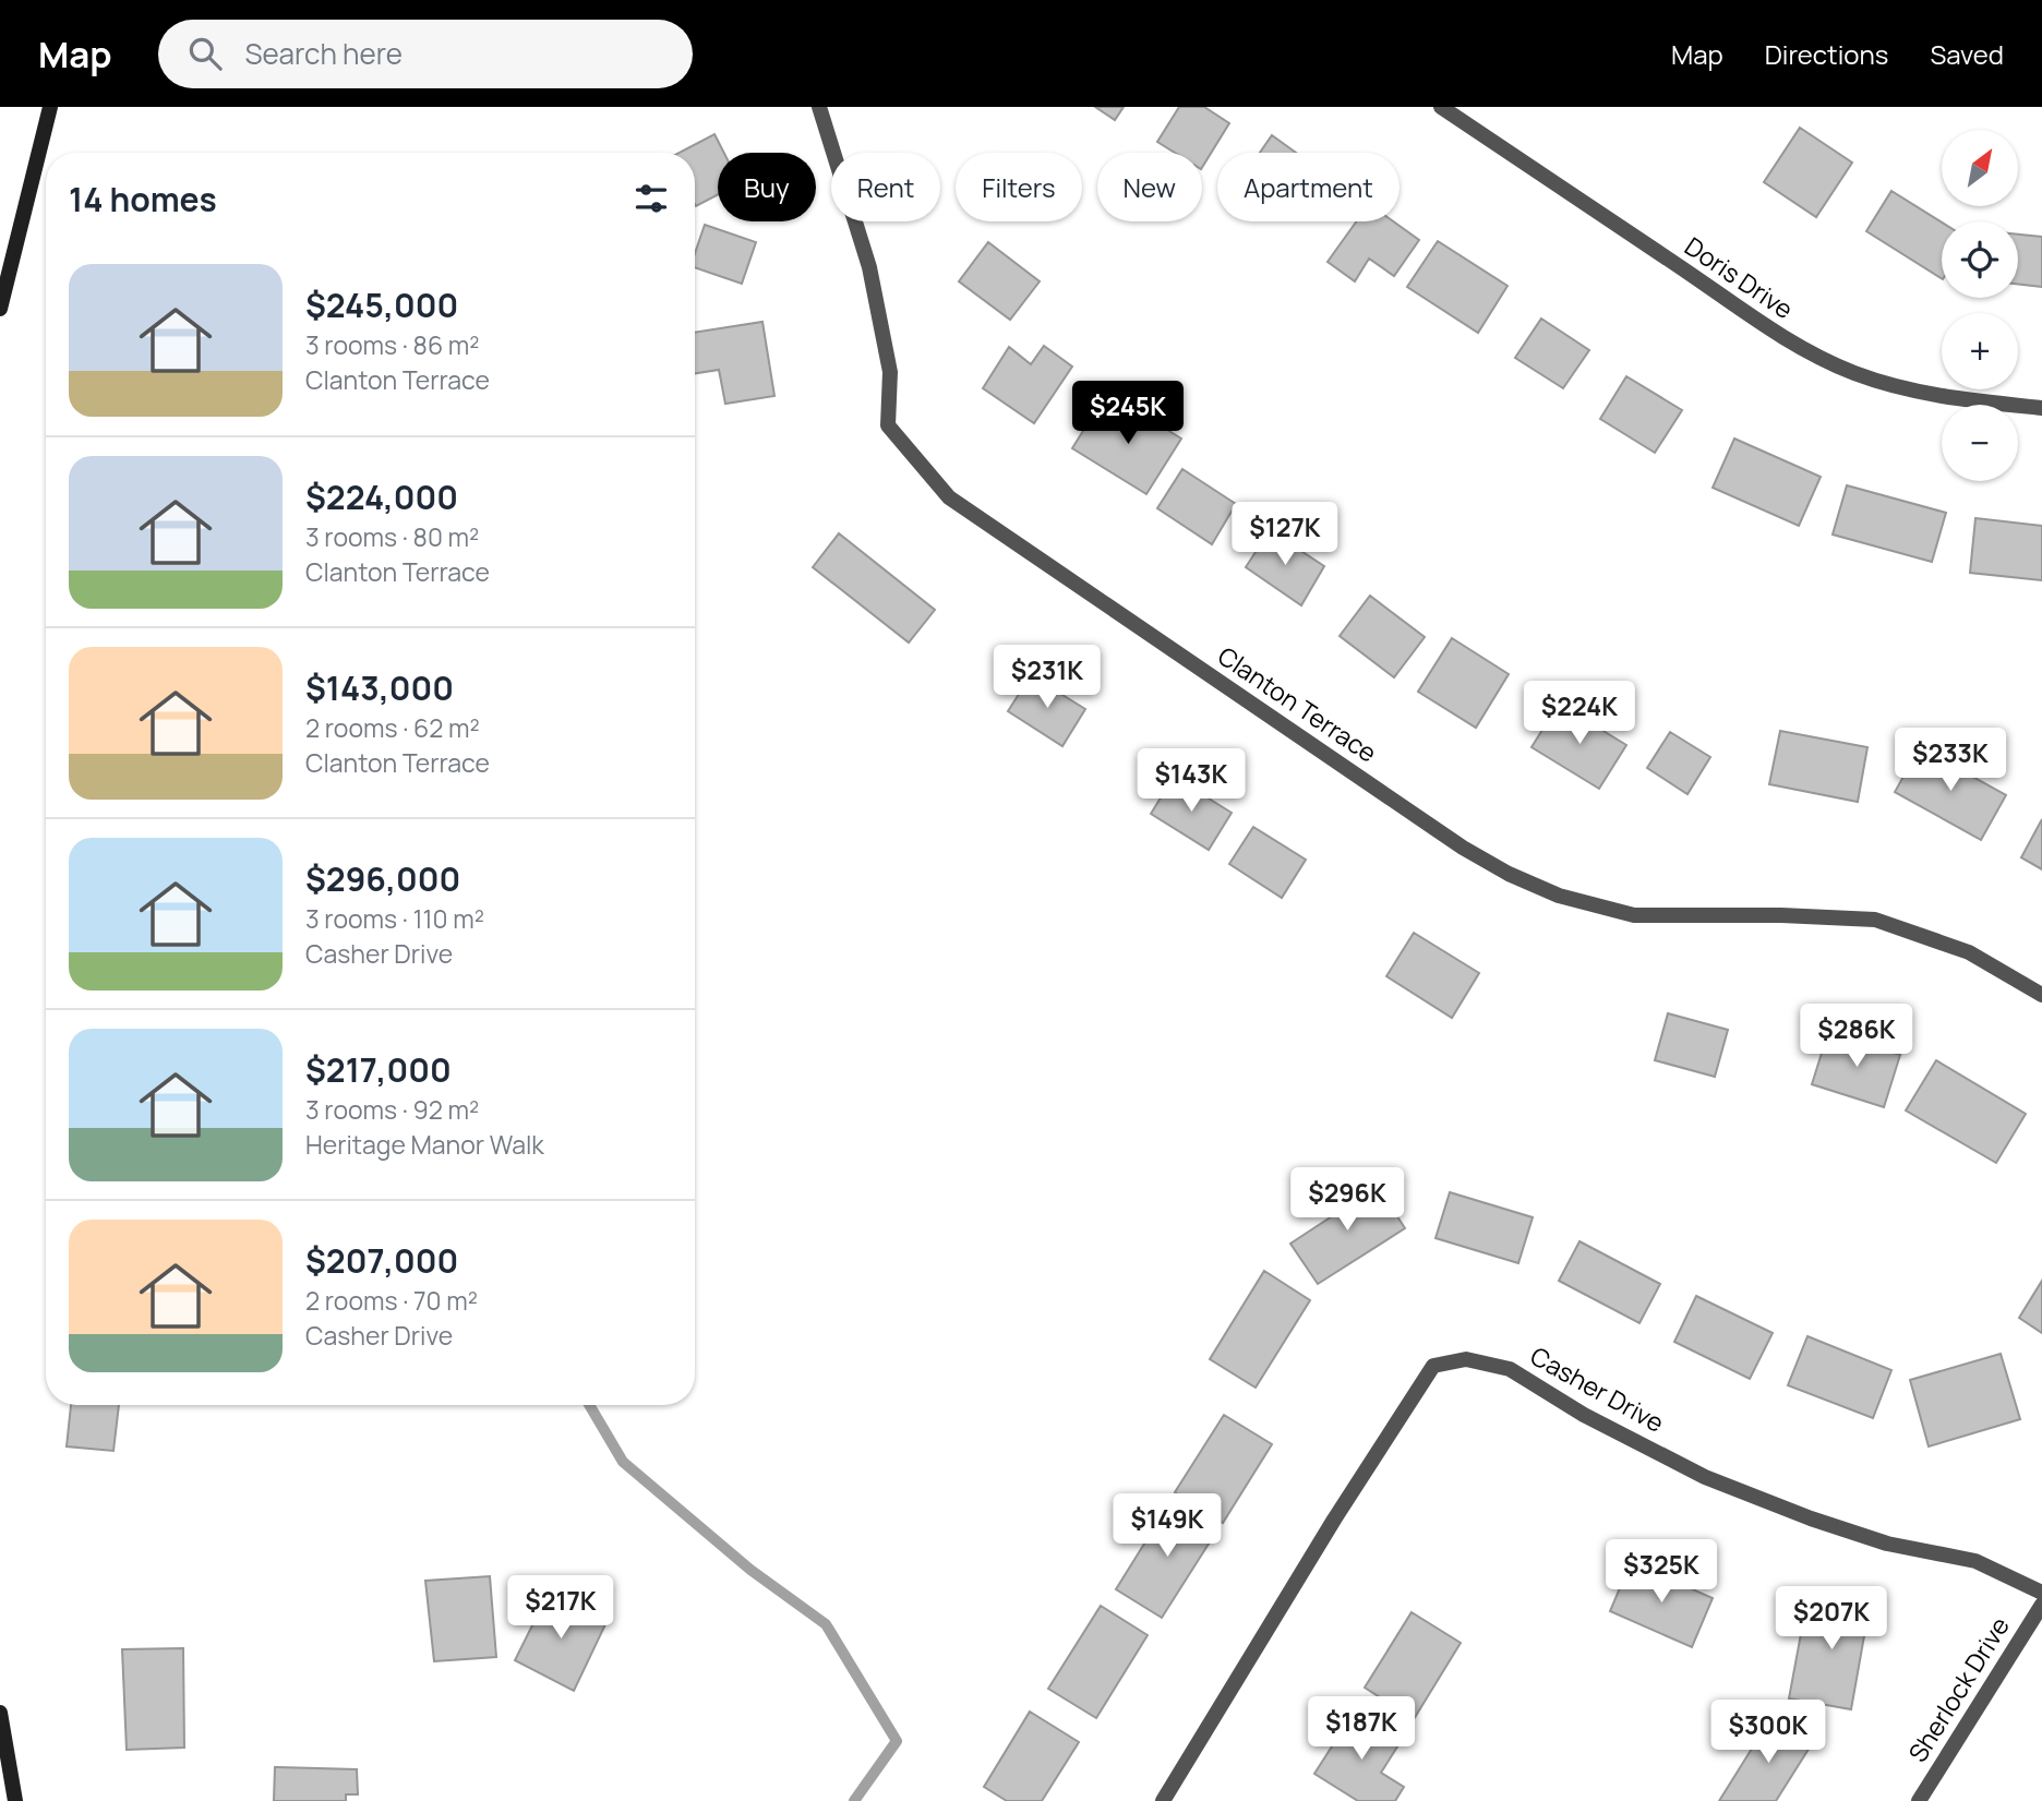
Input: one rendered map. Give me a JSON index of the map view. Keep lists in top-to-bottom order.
{
  "streets": {
    "street": [
      "Doris Drive",
      "Clanton Terrace",
      "Casher Drive",
      "Sherlock Drive"
    ]
  },
  "north": "top right",
  "page": {
    "header": "Map",
    "search": "Search here",
    "nav": ["Map", "Directions", "Saved"],
    "map_buttons": ["+", "−"],
    "chip": [
      "Buy",
      "Rent",
      "Filters",
      "New",
      "Apartment"
    ],
    "heading": "14 homes",
    "list": [
      {
        "name": "$245,000",
        "note": "3 rooms · 86 m² · Clanton Terrace"
      },
      {
        "name": "$224,000",
        "note": "3 rooms · 80 m² · Clanton Terrace"
      },
      {
        "name": "$143,000",
        "note": "2 rooms · 62 m² · Clanton Terrace"
      },
      {
        "name": "$296,000",
        "note": "3 rooms · 110 m² · Casher Drive"
      },
      {
        "name": "$217,000",
        "note": "3 rooms · 92 m² · Heritage Manor Walk"
      },
      {
        "name": "$207,000",
        "note": "2 rooms · 70 m² · Casher Drive"
      }
    ],
    "price": [
      "$245K",
      "$127K",
      "$231K",
      "$224K",
      "$233K",
      "$143K",
      "$286K",
      "$296K",
      "$149K",
      "$325K",
      "$217K",
      "$207K",
      "$187K",
      "$300K"
    ]
  }
}
